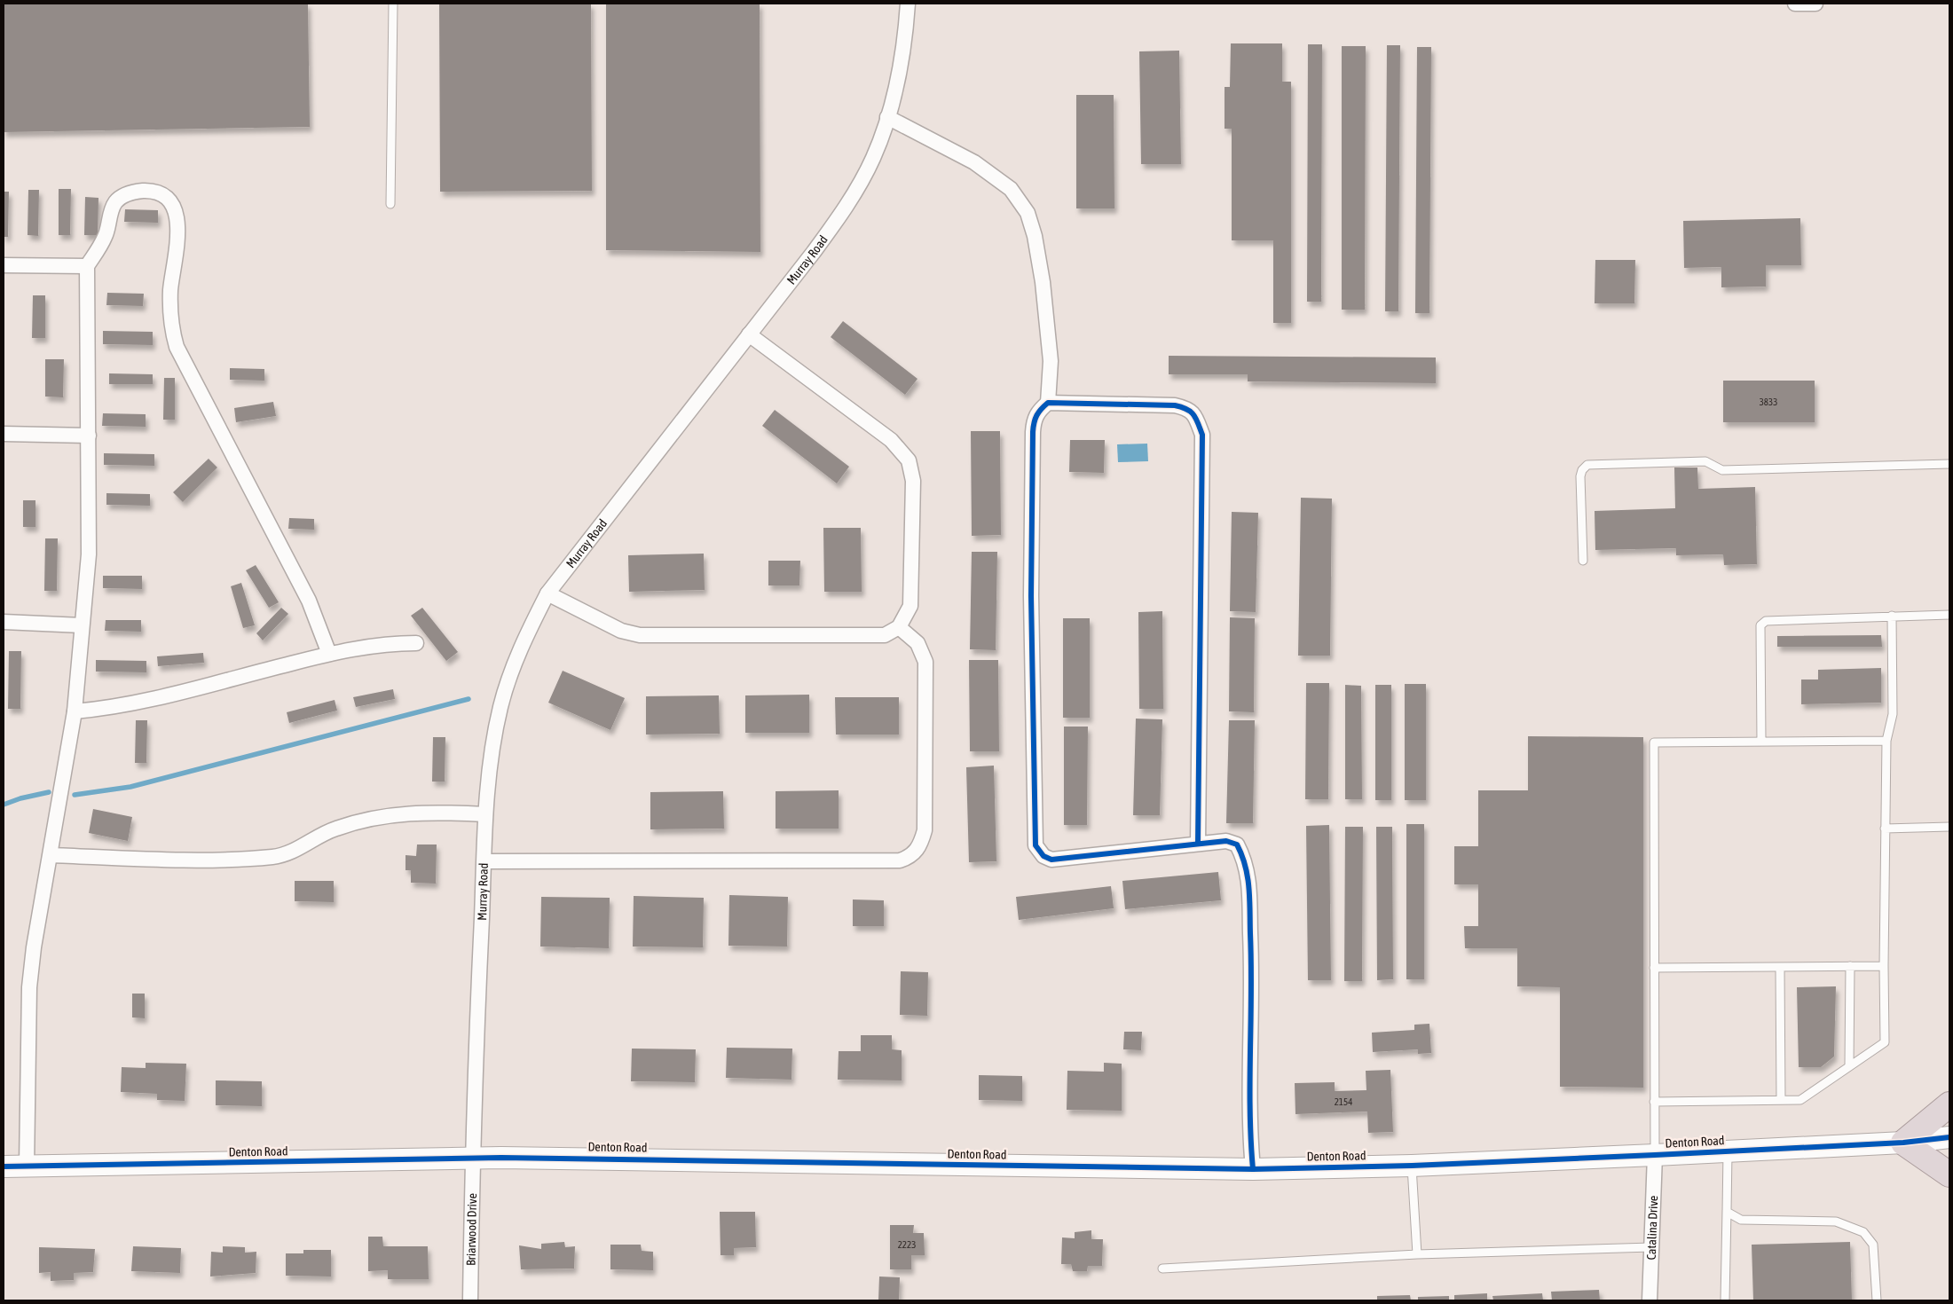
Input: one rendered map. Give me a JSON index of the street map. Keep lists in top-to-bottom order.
{
  "streets": {
    "street": [
      "Murray Road",
      "Denton Road",
      "Catalina Drive",
      "Briarwood Drive"
    ]
  },
  "crossings": [
    ["Murray Road", "Denton Road"],
    ["Murray Road", "Briarwood Drive"],
    ["Denton Road", "Catalina Drive"],
    ["Denton Road", "Briarwood Drive"]
  ],
  "house_numbers": ["3833", "2154", "2223"]
}
